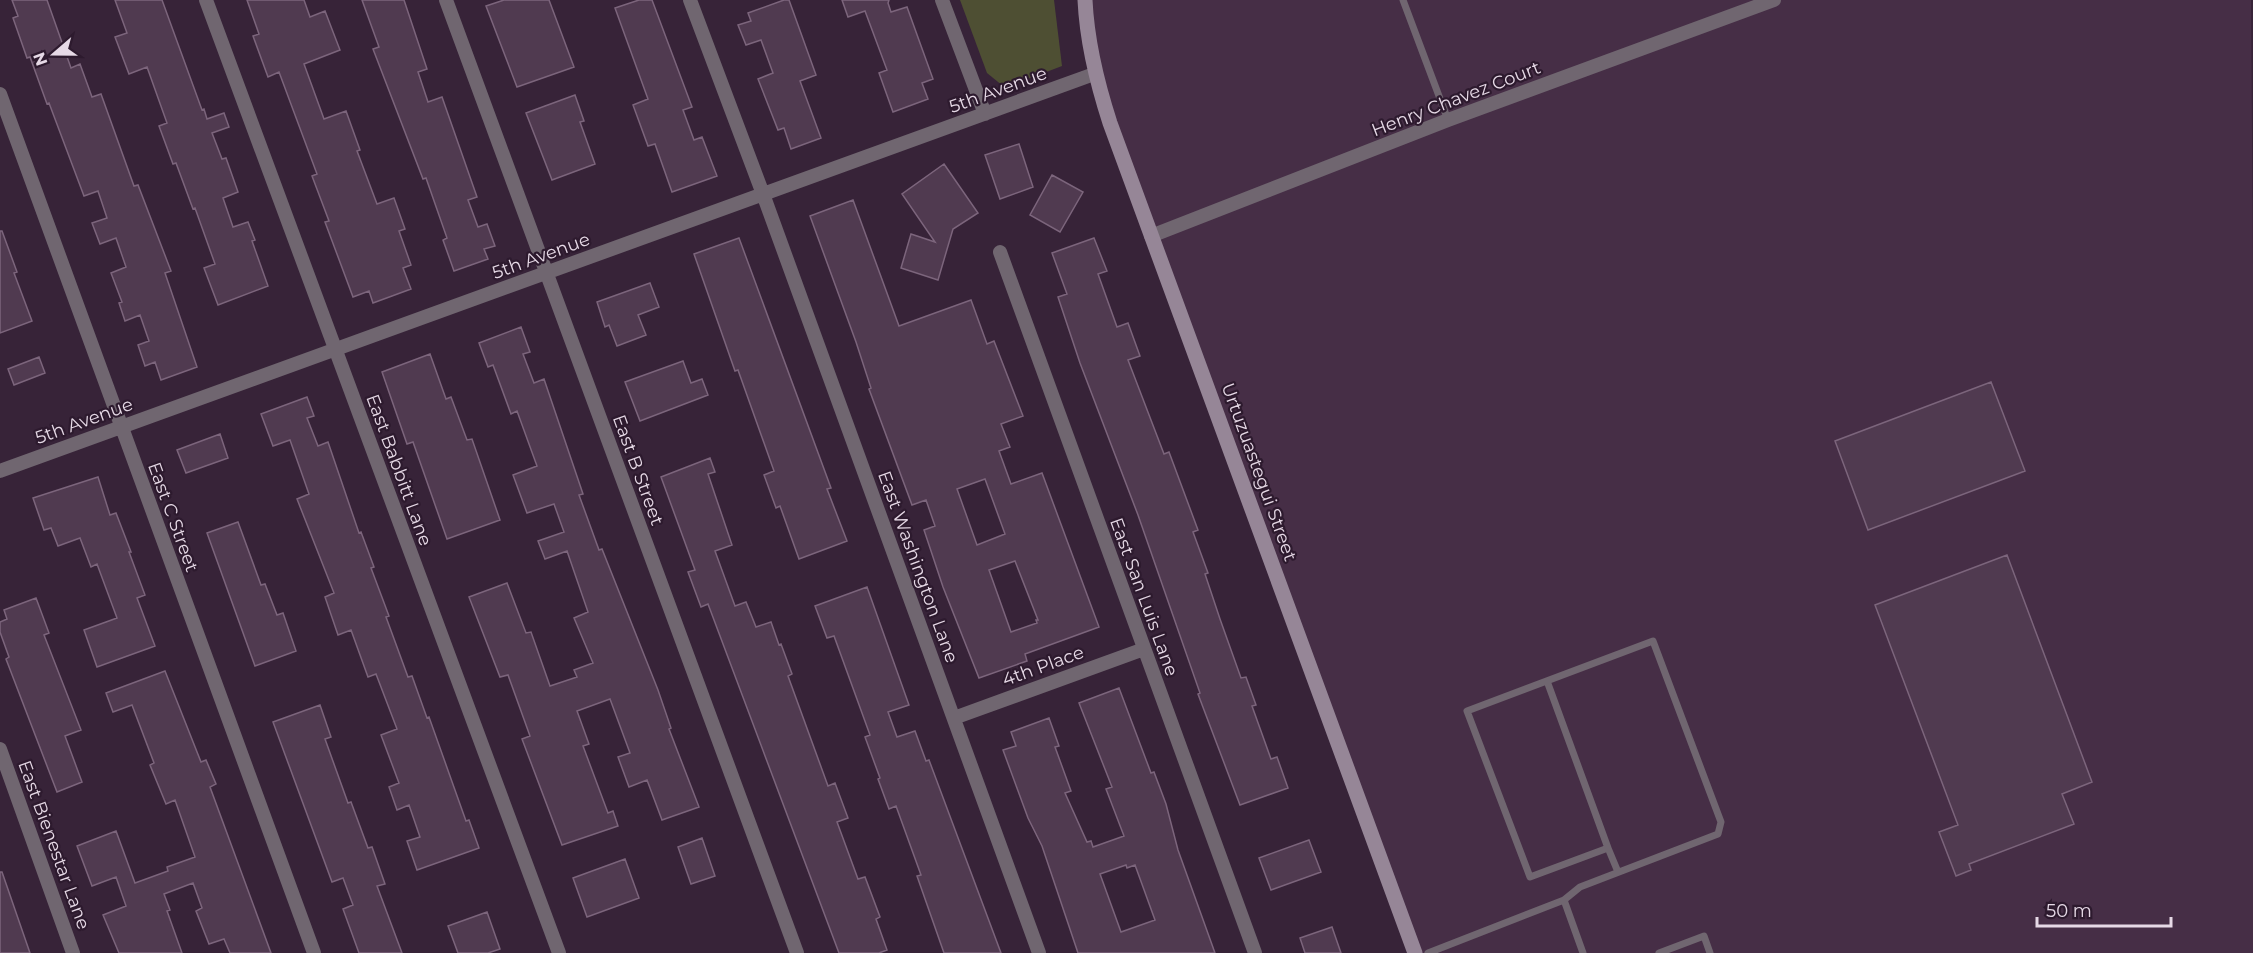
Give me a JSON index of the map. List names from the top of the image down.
{
  "streets": {
    "main road": ["Urtuzuastegui Street"],
    "street": [
      "5th Avenue",
      "Henry Chavez Court",
      "East Babbitt Lane",
      "East B Street",
      "East C Street",
      "East Washington Lane",
      "East San Luis Lane",
      "4th Place",
      "East Bienestar Lane"
    ]
  },
  "crossings": [
    ["5th Avenue", "East Babbitt Lane"],
    ["5th Avenue", "East B Street"],
    ["5th Avenue", "Urtuzuastegui Street"],
    ["5th Avenue", "East C Street"],
    ["5th Avenue", "East Washington Lane"],
    ["Henry Chavez Court", "Urtuzuastegui Street"],
    ["East Washington Lane", "4th Place"],
    ["East San Luis Lane", "4th Place"]
  ],
  "scale_bar": "50 m",
  "north": "left"
}
